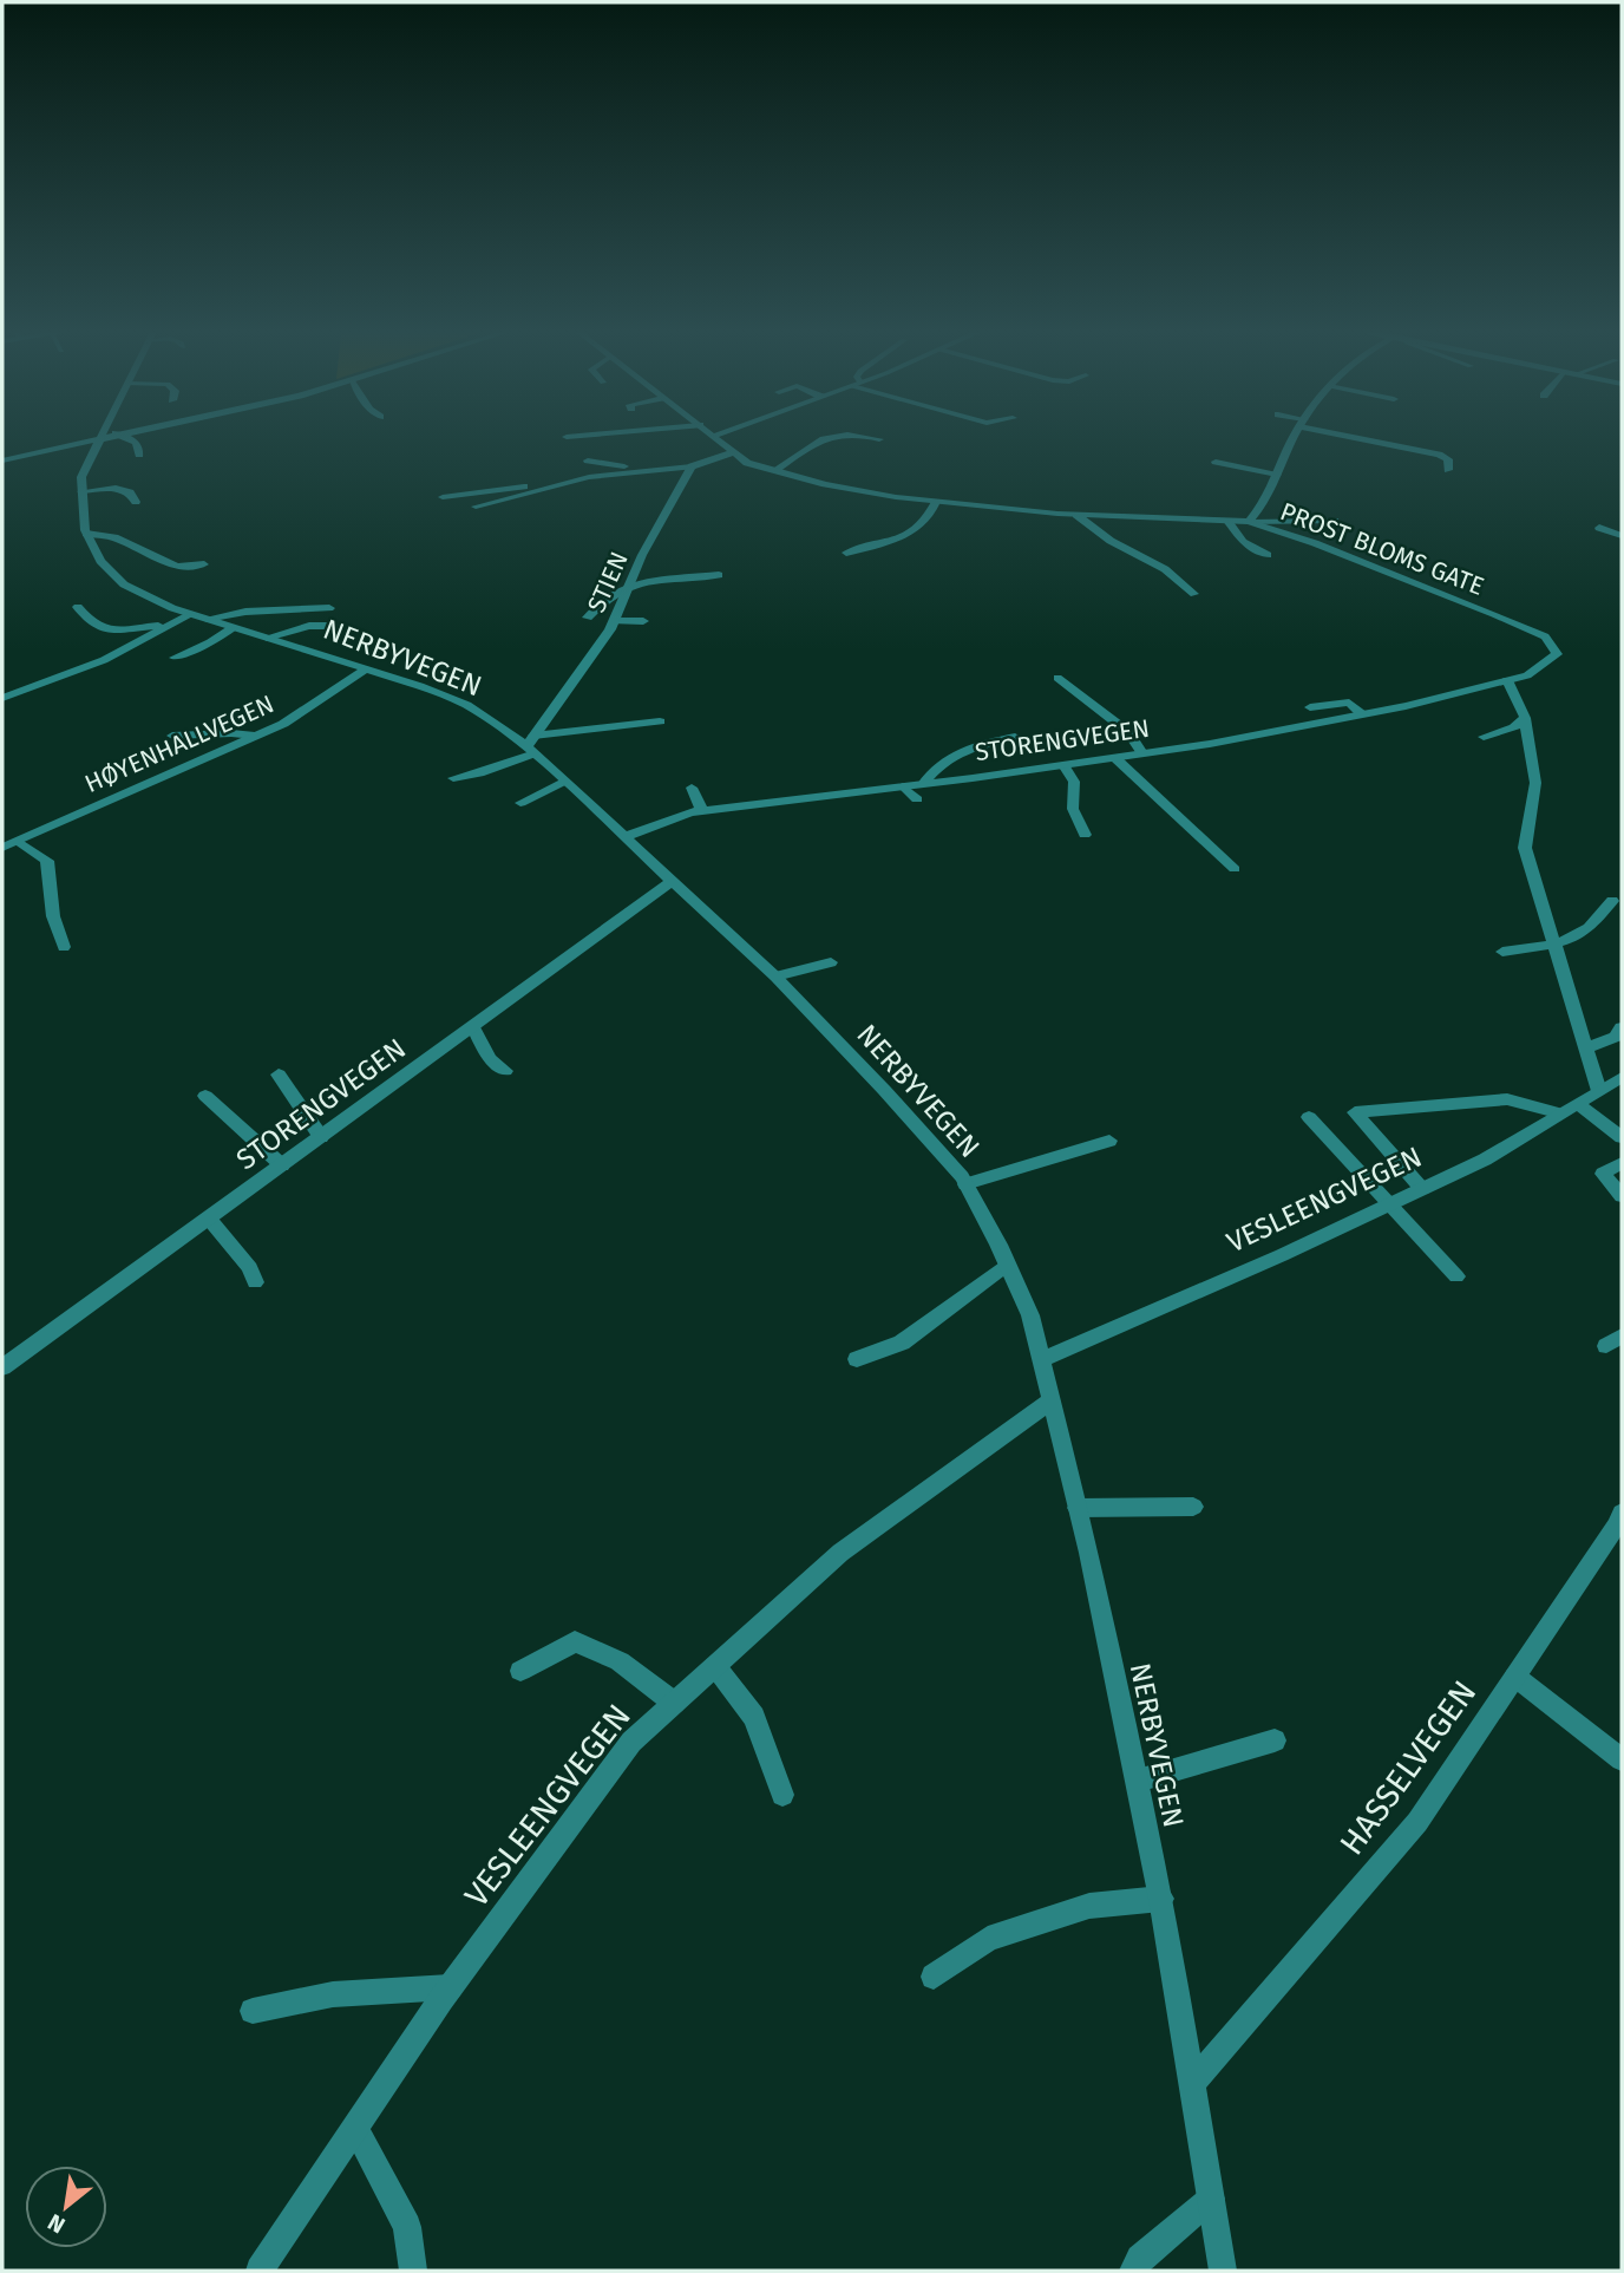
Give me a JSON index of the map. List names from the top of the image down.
{
  "streets": {
    "street": [
      "PROST BLOMS GATE",
      "STIEN",
      "NERBYVEGEN",
      "STORENGVEGEN",
      "HØYENHALLVEGEN",
      "VESLEENGVEGEN",
      "HASSELVEGEN"
    ]
  },
  "crossings": [
    ["PROST BLOMS GATE", "STORENGVEGEN"],
    ["STIEN", "NERBYVEGEN"],
    ["NERBYVEGEN", "STORENGVEGEN"],
    ["NERBYVEGEN", "HØYENHALLVEGEN"],
    ["NERBYVEGEN", "VESLEENGVEGEN"],
    ["NERBYVEGEN", "HASSELVEGEN"]
  ],
  "north": "bottom left"
}
